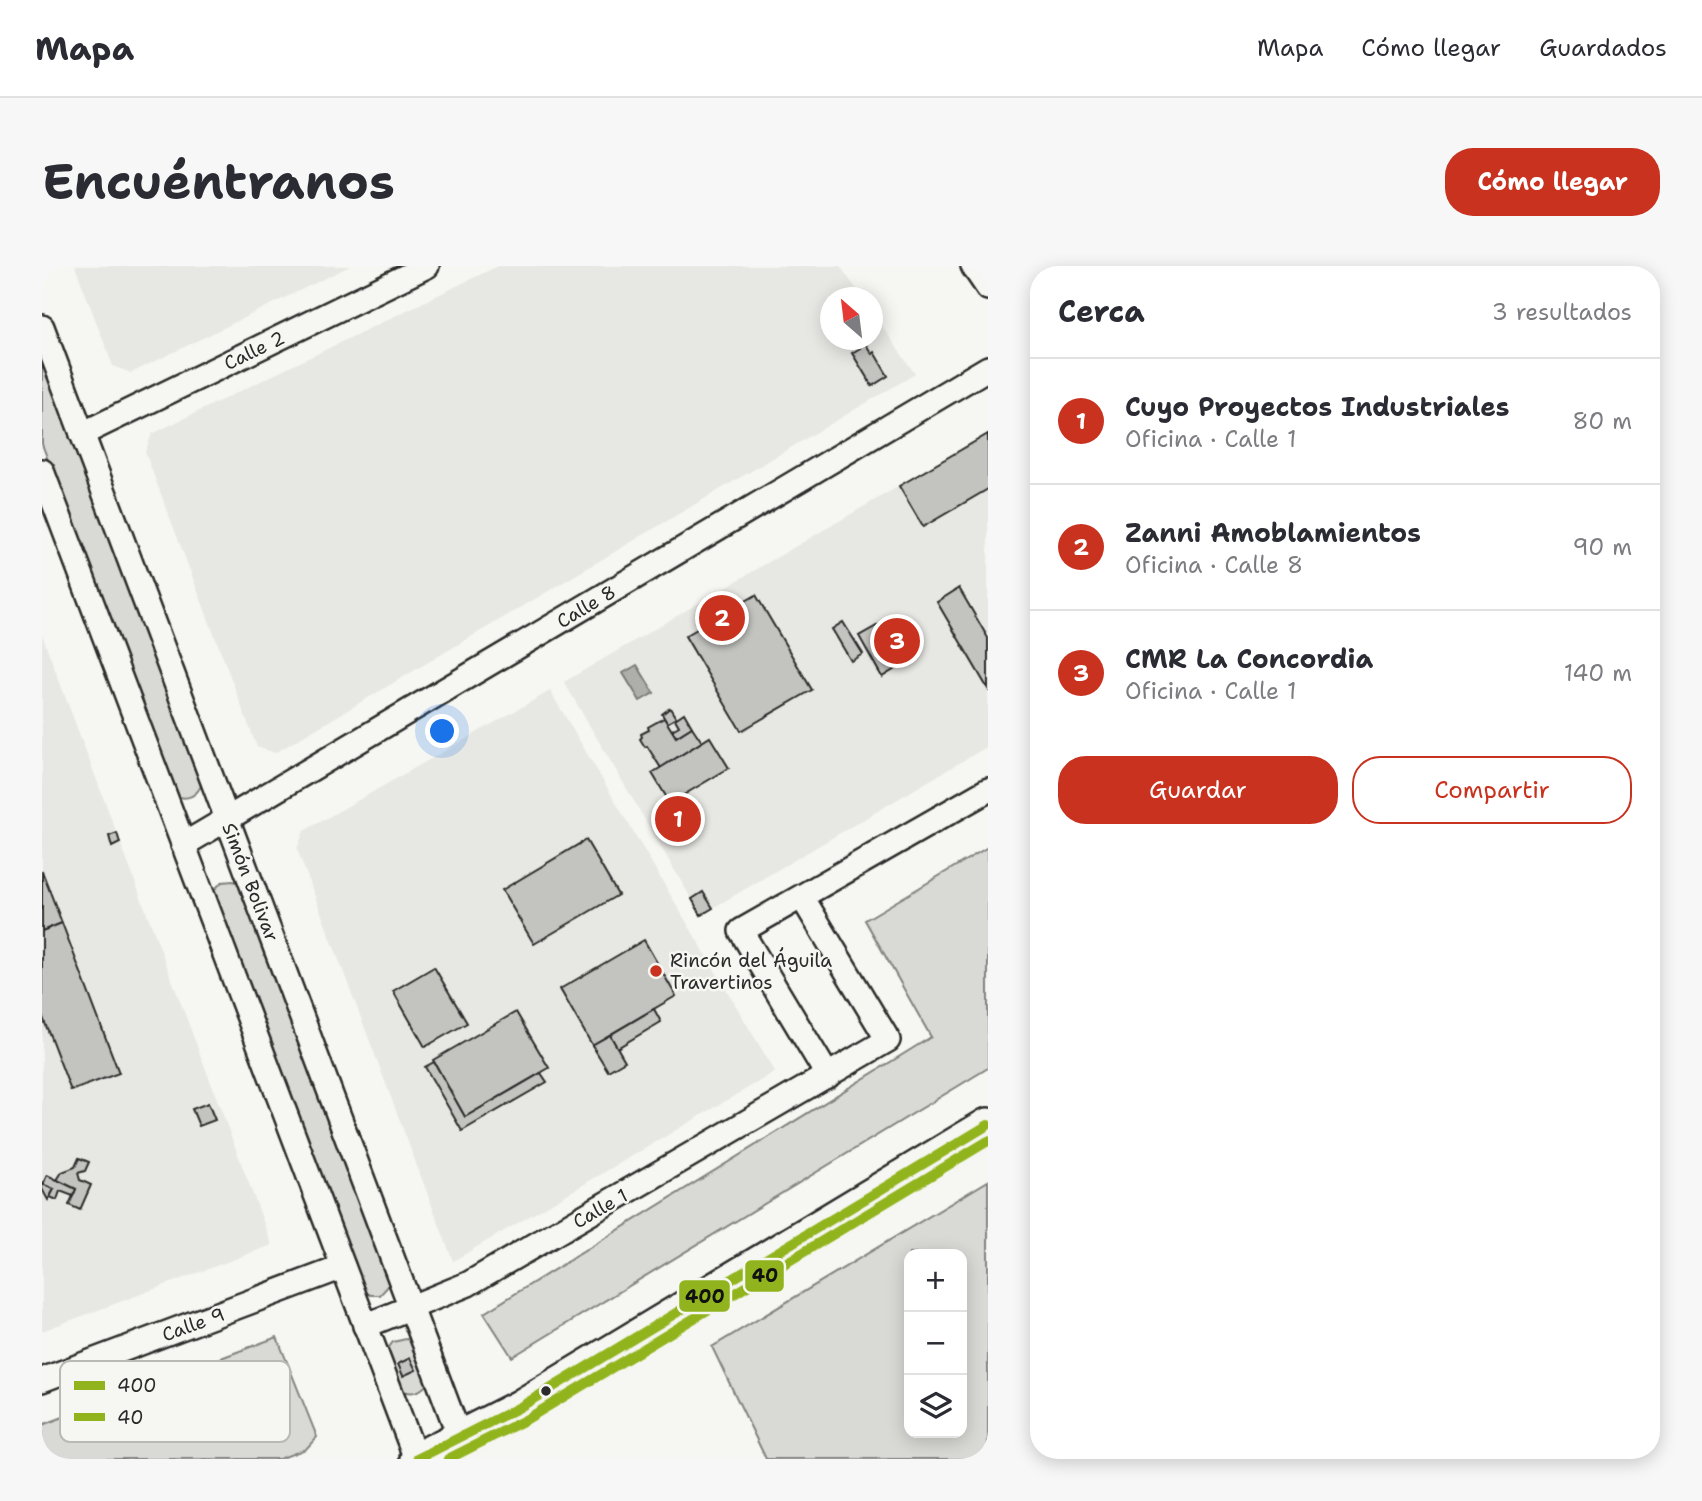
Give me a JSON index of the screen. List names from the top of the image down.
{
  "streets": {
    "street": [
      "Calle 2",
      "Calle 8",
      "Simón Bolivar",
      "Calle 1",
      "Calle 9"
    ]
  },
  "crossings": [
    ["Calle 2", "Simón Bolivar"],
    ["Calle 8", "Simón Bolivar"],
    ["Simón Bolivar", "Calle 1"]
  ],
  "places": ["Rincón del Águila Travertinos"],
  "lines": ["transit line 400", "transit line 40"],
  "legend": ["400", "40"],
  "north": "top left",
  "page": {
    "header": "Mapa",
    "nav": ["Mapa", "Cómo llegar", "Guardados"],
    "buttons": [
      "Cómo llegar",
      ["Guardar", "Compartir"]
    ],
    "title": "Encuéntranos",
    "heading": ["Cerca", "3 resultados"],
    "list": [
      {
        "mark": "1",
        "name": "Cuyo Proyectos Industriales",
        "note": "Oficina · Calle 1",
        "value": "80 m"
      },
      {
        "mark": "2",
        "name": "Zanni Amoblamientos",
        "note": "Oficina · Calle 8",
        "value": "90 m"
      },
      {
        "mark": "3",
        "name": "CMR La Concordia",
        "note": "Oficina · Calle 1",
        "value": "140 m"
      }
    ],
    "pins": ["2", "3", "1"],
    "map_buttons": ["+", "−"]
  }
}
